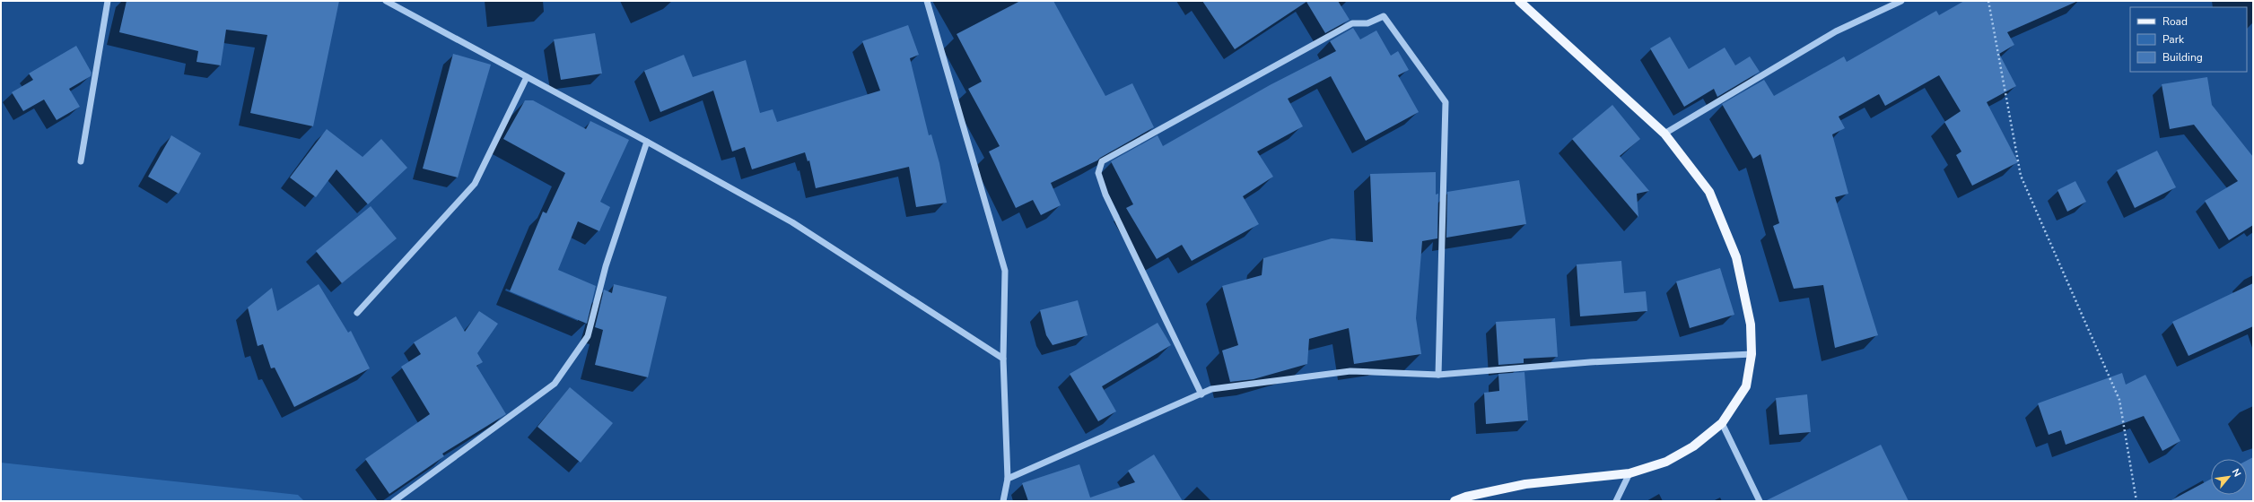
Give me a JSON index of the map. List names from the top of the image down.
{
  "legend": ["Road", "Park", "Building"],
  "north": "top right"
}
